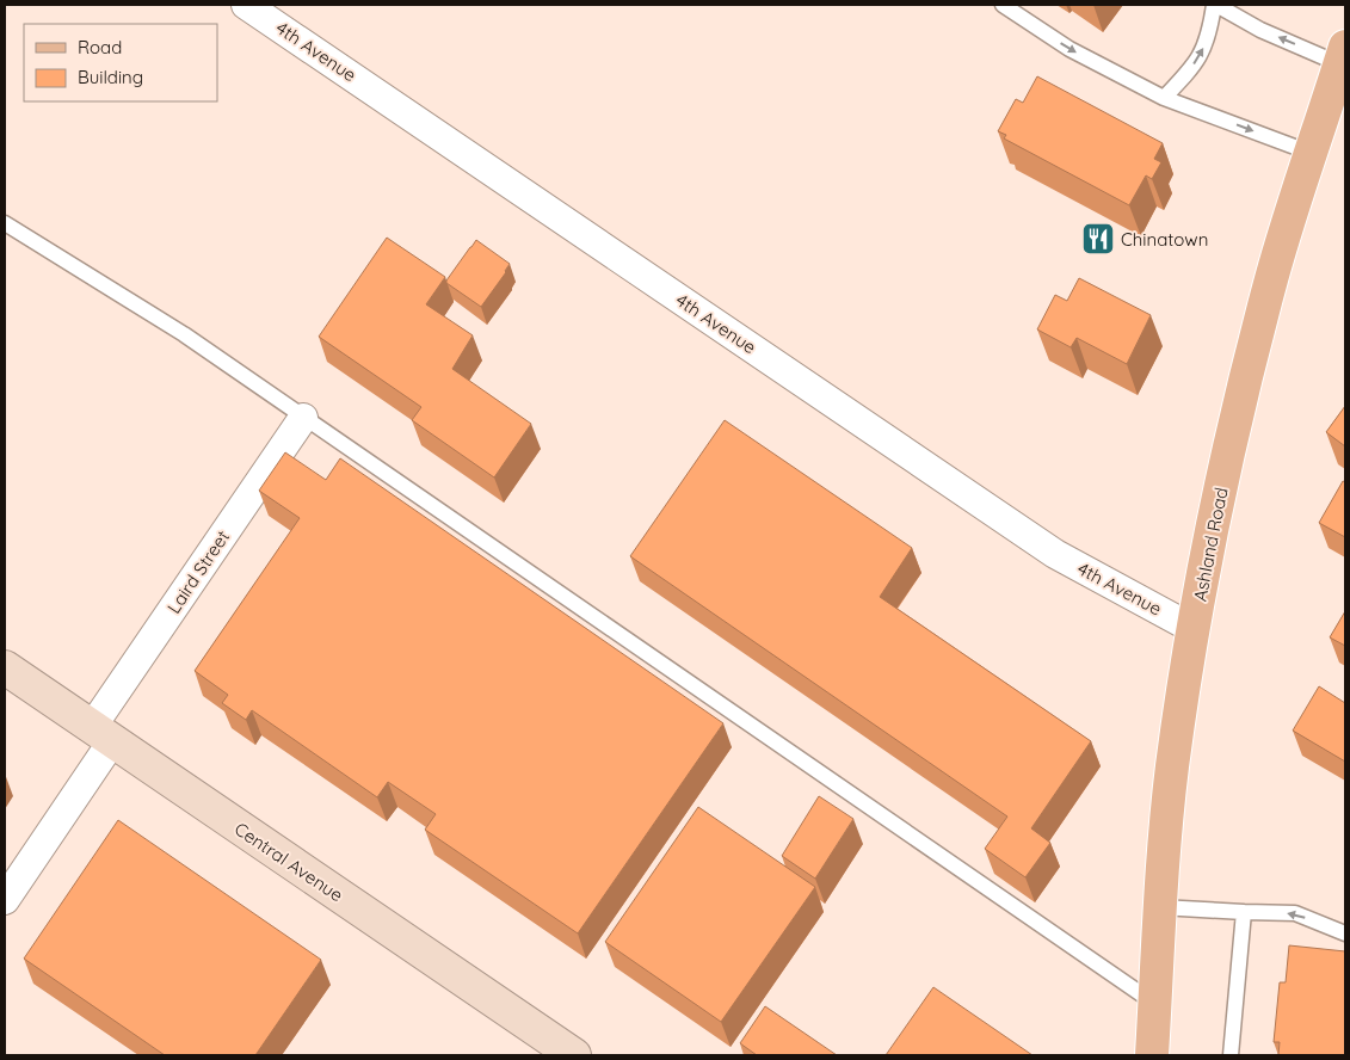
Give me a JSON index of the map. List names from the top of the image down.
{
  "streets": {
    "main road": ["Ashland Road"],
    "street": ["4th Avenue", "Laird Street", "Central Avenue"]
  },
  "crossings": [
    ["4th Avenue", "Ashland Road"],
    ["Laird Street", "Central Avenue"]
  ],
  "places": {
    "restaurant": ["Chinatown"]
  },
  "legend": ["Road", "Building"]
}
